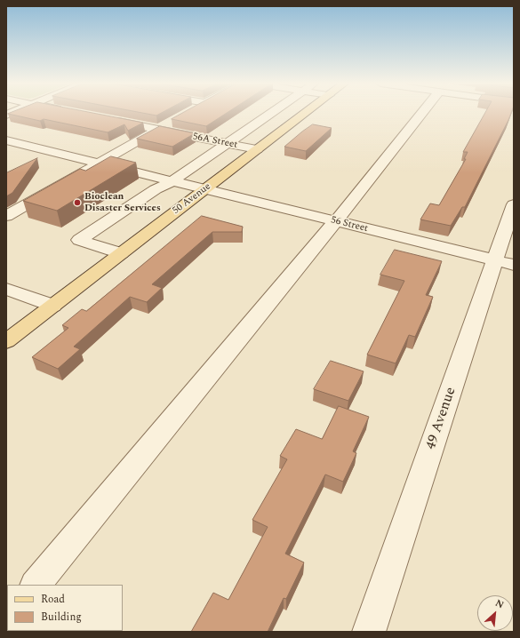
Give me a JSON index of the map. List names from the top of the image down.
{
  "streets": {
    "main road": ["50 Avenue"],
    "street": ["56A Street", "56 Street", "49 Avenue"]
  },
  "crossings": [
    ["56A Street", "50 Avenue"],
    ["50 Avenue", "56 Street"],
    ["56 Street", "49 Avenue"]
  ],
  "places": ["Bioclean Disaster Services"],
  "legend": ["Road", "Building"],
  "north": "top right"
}
